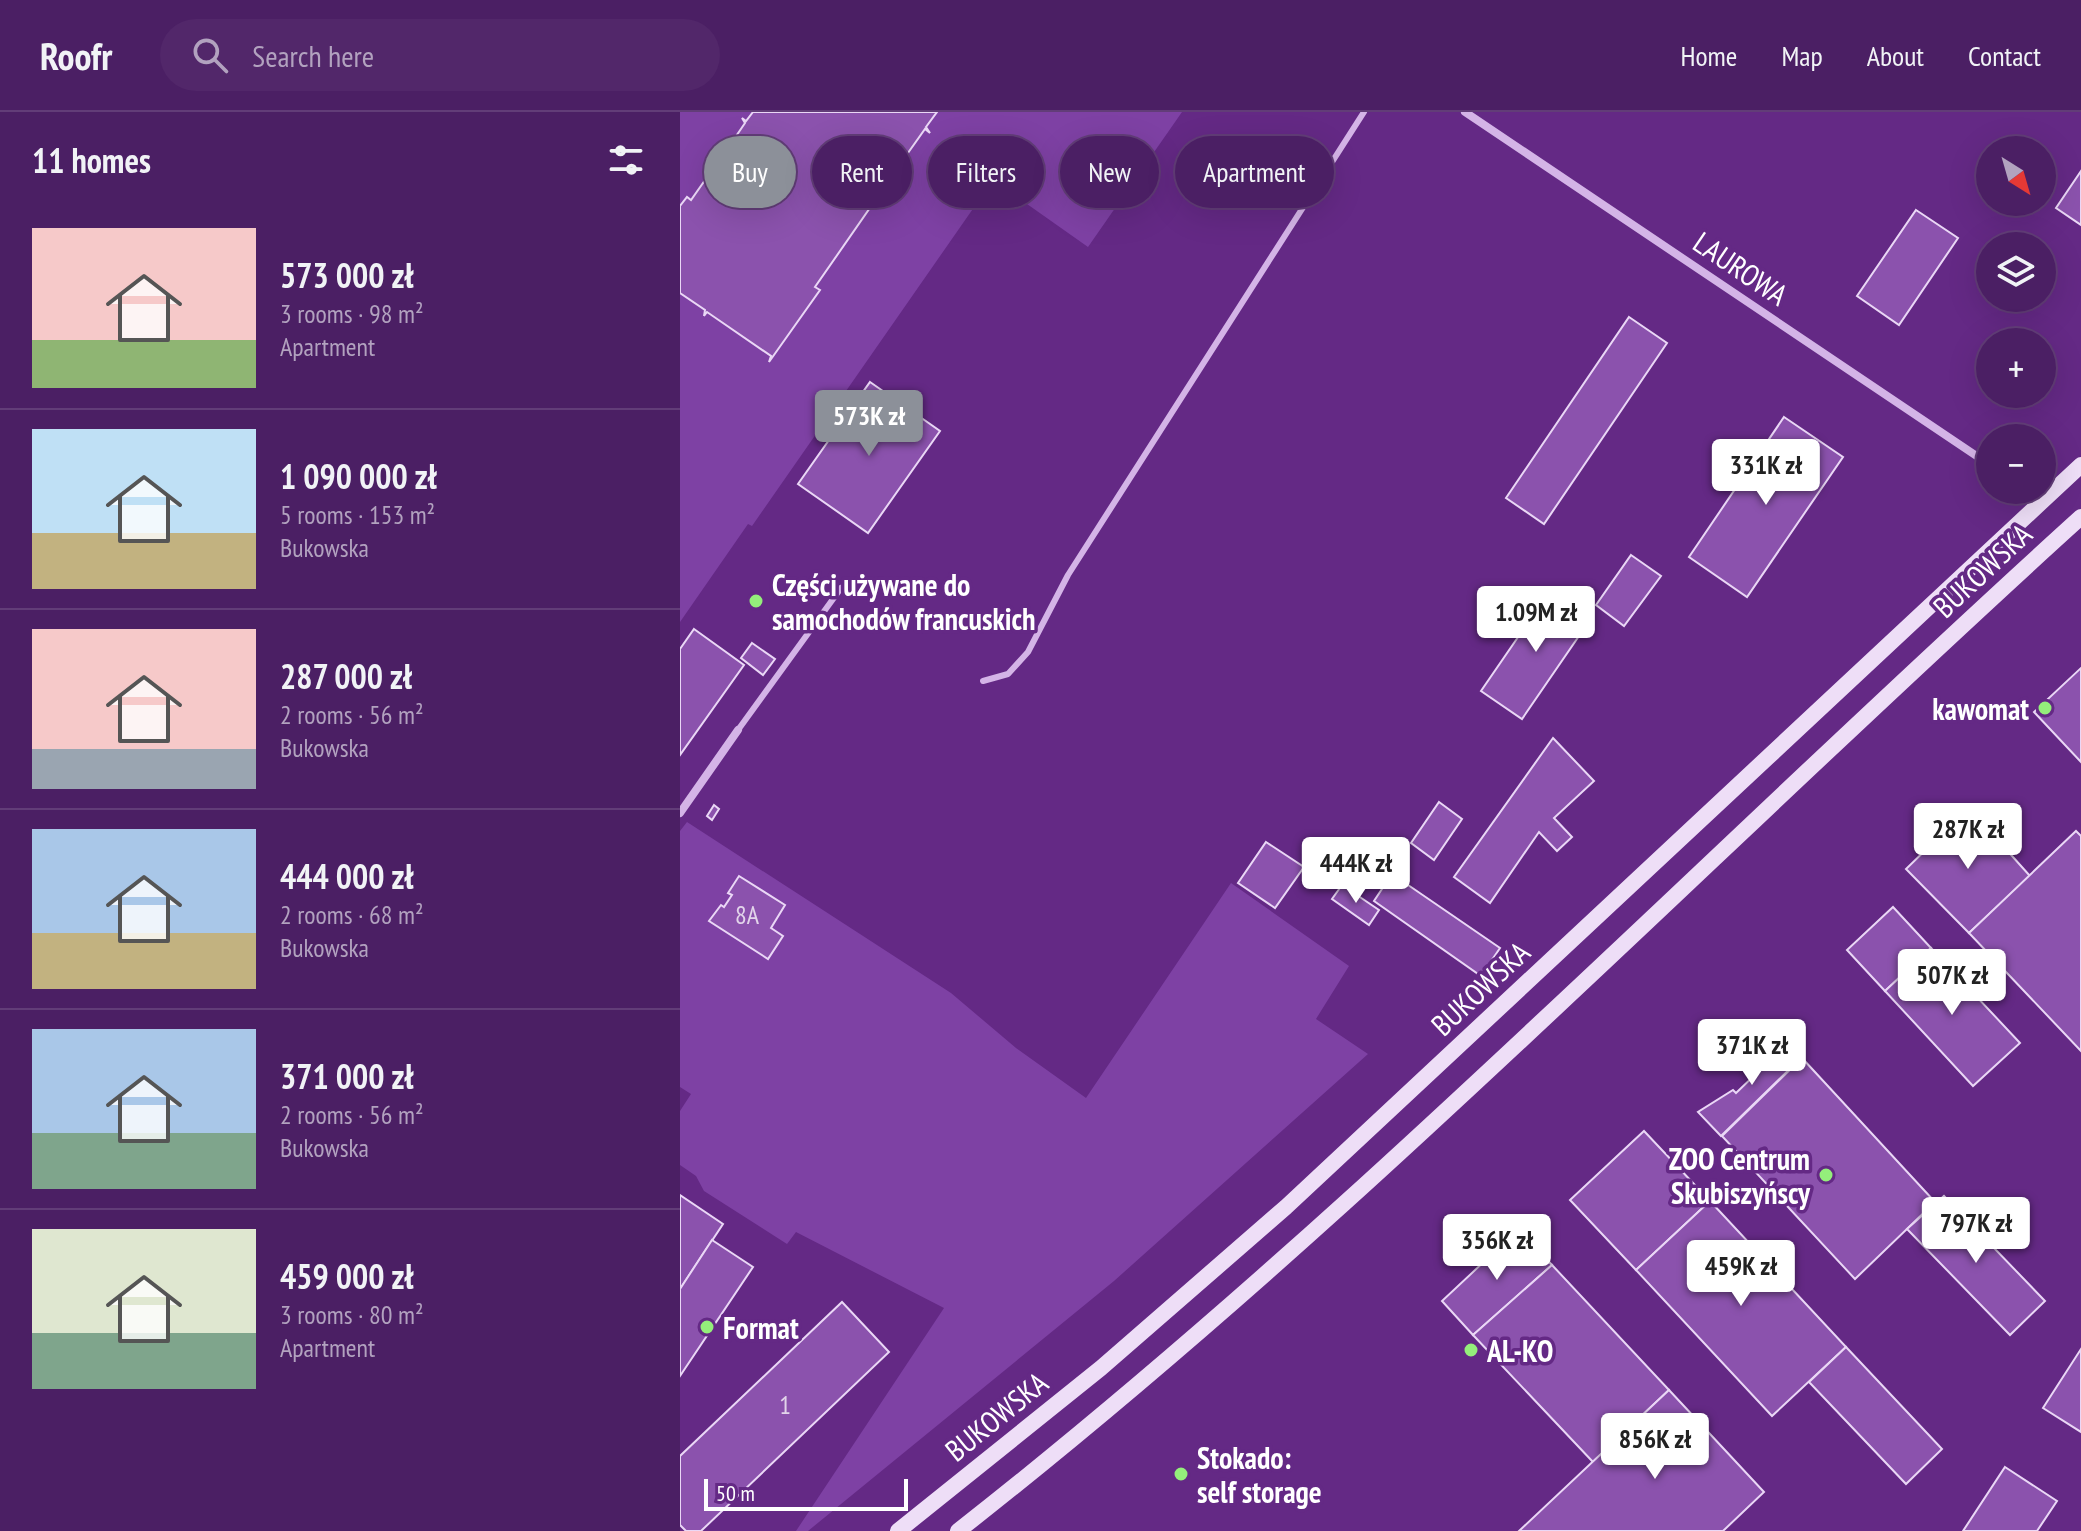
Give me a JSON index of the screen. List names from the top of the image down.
{
  "streets": {
    "main road": ["BUKOWSKA"],
    "street": ["LAUROWA"]
  },
  "places": [
    "Części używane do samochodów francuskich",
    "kawomat",
    "ZOO Centrum Skubiszyńscy",
    "Format",
    "AL-KO",
    "Stokado: self storage"
  ],
  "house_numbers": ["8A", "1"],
  "scale_bar": "50 m",
  "north": "bottom right",
  "page": {
    "header": "Roofr",
    "search": "Search here",
    "nav": [
      "Home",
      "Map",
      "About",
      "Contact"
    ],
    "heading": "11 homes",
    "map_buttons": ["+", "−"],
    "chip": [
      "Buy",
      "Rent",
      "Filters",
      "New",
      "Apartment"
    ],
    "list": [
      {
        "name": "573 000 zł",
        "note": "3 rooms · 98 m² · Apartment"
      },
      {
        "name": "1 090 000 zł",
        "note": "5 rooms · 153 m² · Bukowska"
      },
      {
        "name": "287 000 zł",
        "note": "2 rooms · 56 m² · Bukowska"
      },
      {
        "name": "444 000 zł",
        "note": "2 rooms · 68 m² · Bukowska"
      },
      {
        "name": "371 000 zł",
        "note": "2 rooms · 56 m² · Bukowska"
      },
      {
        "name": "459 000 zł",
        "note": "3 rooms · 80 m² · Apartment"
      }
    ],
    "price": [
      "573K zł",
      "331K zł",
      "1.09M zł",
      "287K zł",
      "444K zł",
      "507K zł",
      "371K zł",
      "797K zł",
      "356K zł",
      "459K zł",
      "856K zł"
    ],
    "scale": "50 m"
  }
}
